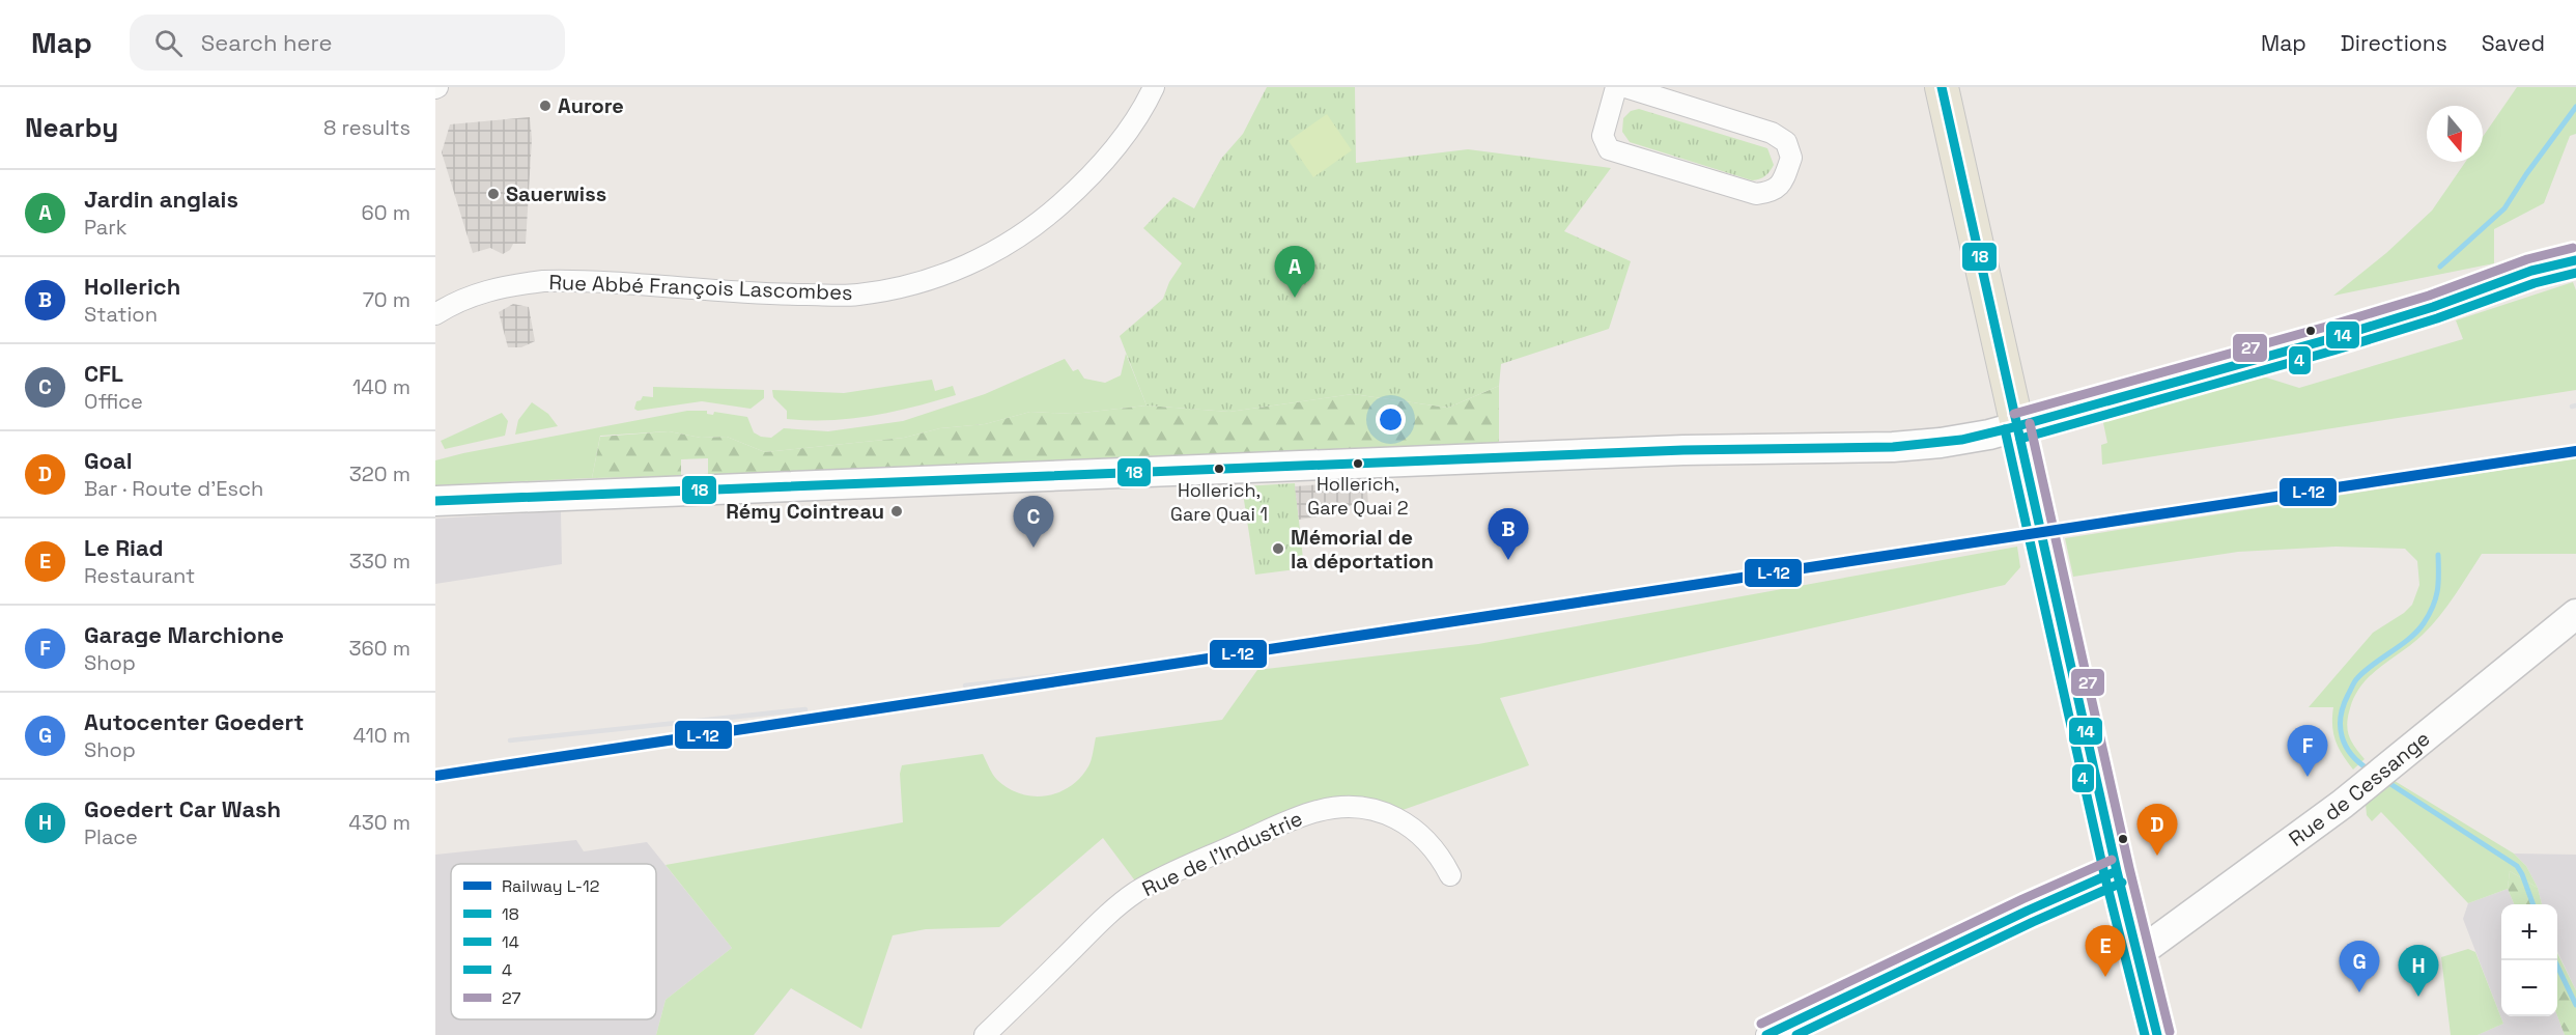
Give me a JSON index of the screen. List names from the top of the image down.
{
  "streets": {
    "street": ["Rue Abbé François Lascombes", "Rue de Cessange", "Rue de l'Industrie"]
  },
  "places": [
    "Aurore",
    "Sauerwiss",
    "Hollerich, Gare Quai 2",
    "Hollerich, Gare Quai 1",
    "Rémy Cointreau",
    "Mémorial de la déportation"
  ],
  "lines": [
    "transit line 18",
    "transit line 27",
    "transit line 14",
    "transit line 4",
    "rail line L-12"
  ],
  "legend": [
    "Railway L-12",
    "18",
    "14",
    "4",
    "27"
  ],
  "north": "bottom",
  "page": {
    "header": "Map",
    "search": "Search here",
    "nav": ["Map", "Directions", "Saved"],
    "heading": ["Nearby", "8 results"],
    "list": [
      {
        "mark": "A",
        "name": "Jardin anglais",
        "note": "Park",
        "value": "60 m"
      },
      {
        "mark": "B",
        "name": "Hollerich",
        "note": "Station",
        "value": "70 m"
      },
      {
        "mark": "C",
        "name": "CFL",
        "note": "Office",
        "value": "140 m"
      },
      {
        "mark": "D",
        "name": "Goal",
        "note": "Bar · Route d'Esch",
        "value": "320 m"
      },
      {
        "mark": "E",
        "name": "Le Riad",
        "note": "Restaurant",
        "value": "330 m"
      },
      {
        "mark": "F",
        "name": "Garage Marchione",
        "note": "Shop",
        "value": "360 m"
      },
      {
        "mark": "G",
        "name": "Autocenter Goedert",
        "note": "Shop",
        "value": "410 m"
      },
      {
        "mark": "H",
        "name": "Goedert Car Wash",
        "note": "Place",
        "value": "430 m"
      }
    ],
    "pins": [
      "A",
      "C",
      "B",
      "F",
      "D",
      "E",
      "G",
      "H"
    ],
    "map_buttons": ["+", "−"]
  }
}
